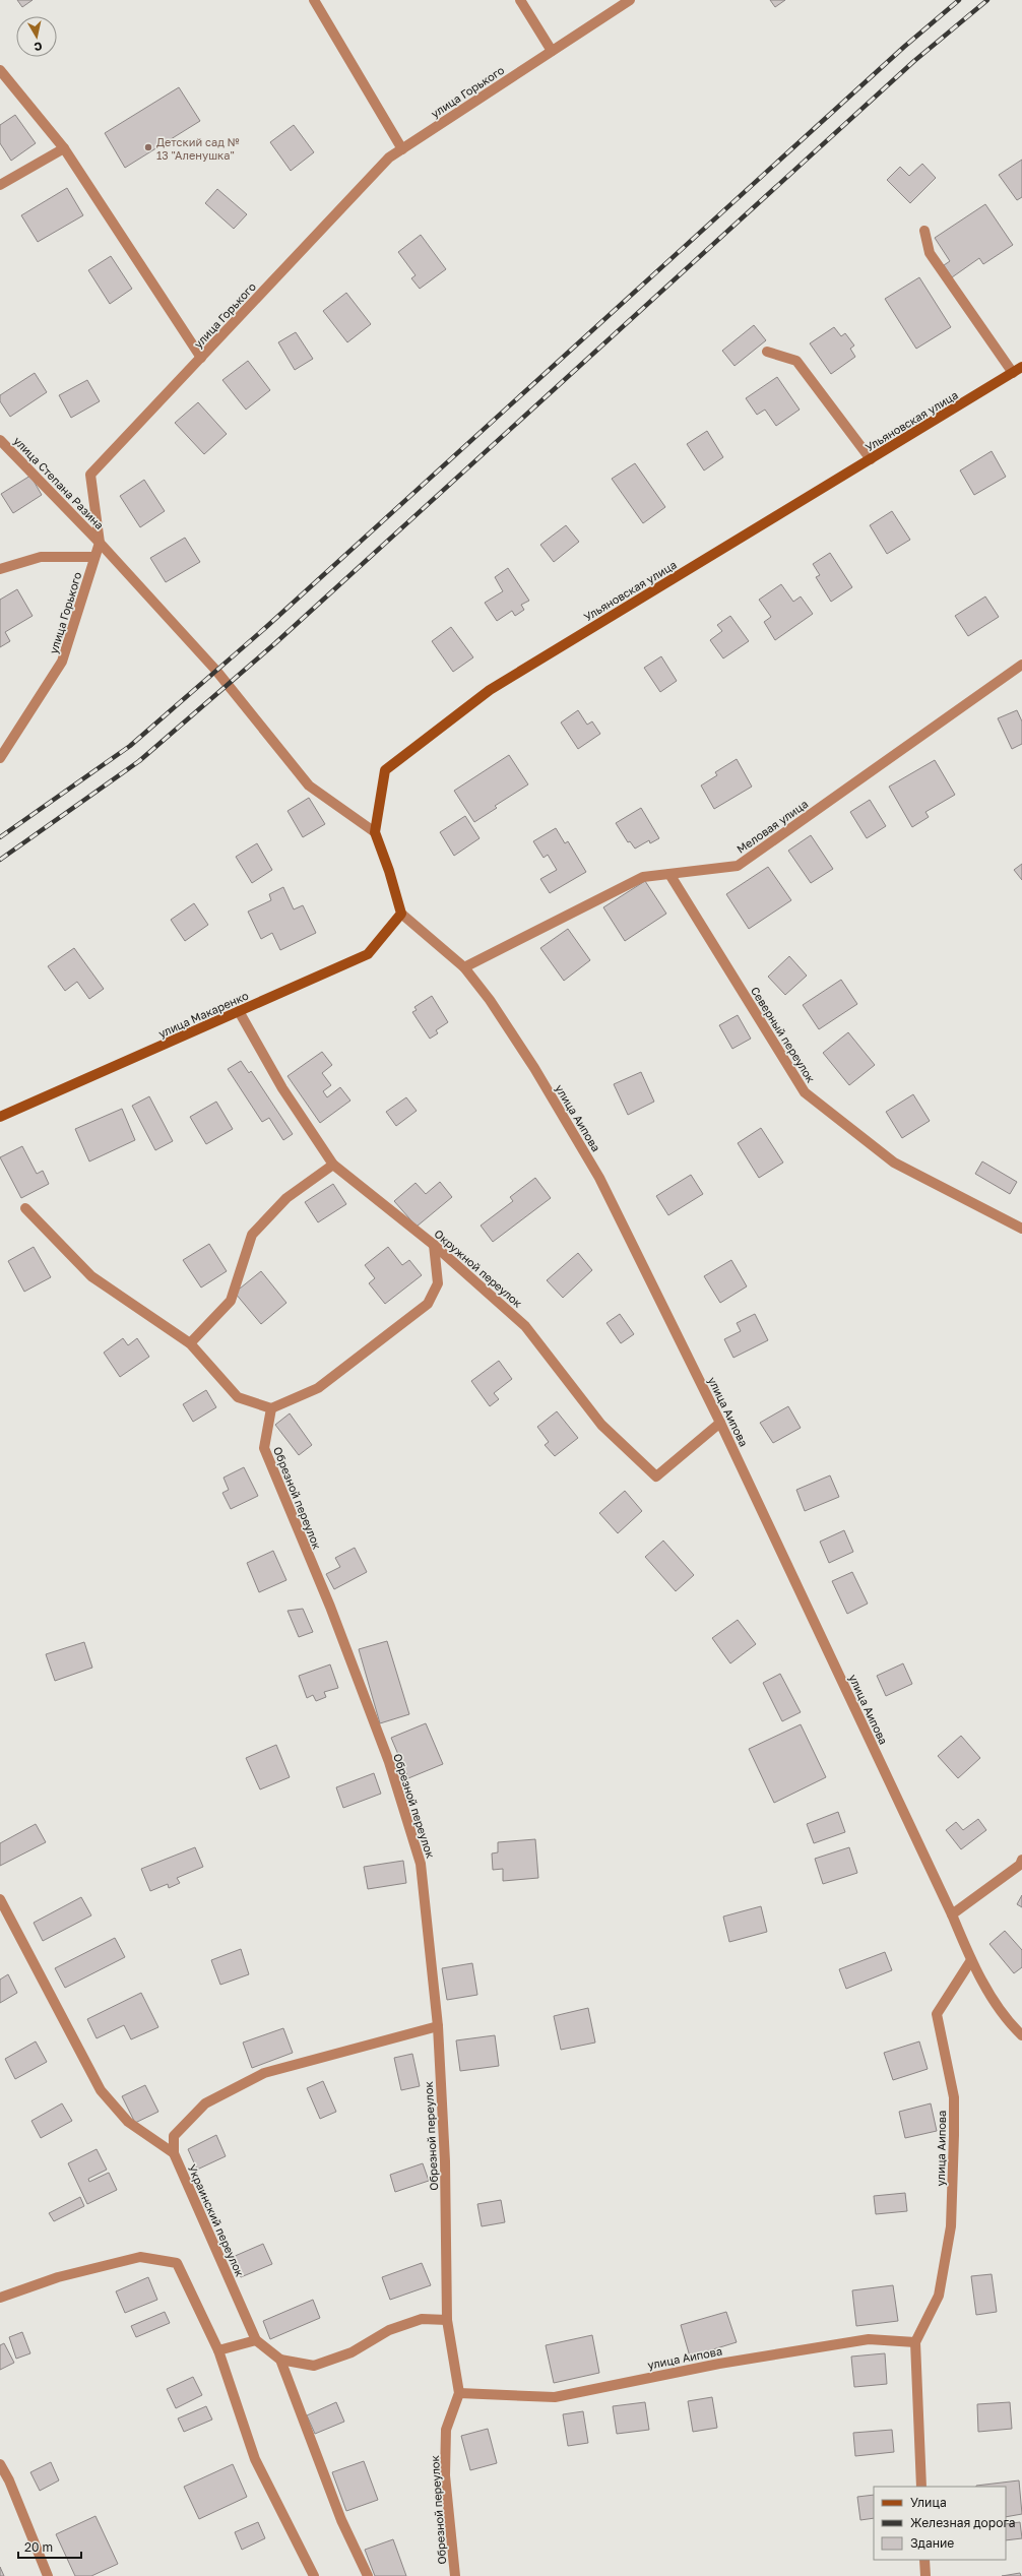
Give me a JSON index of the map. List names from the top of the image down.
{
  "streets": {
    "main road": ["Ульяновская улица", "улица Макаренко"],
    "street": [
      "улица Горького",
      "улица Степана Разина",
      "Меловая улица",
      "Северный переулок",
      "улица Аипова",
      "Окружной переулок",
      "Обрезной переулок",
      "Украинский переулок"
    ]
  },
  "crossings": [
    ["улица Горького", "улица Степана Разина"],
    ["Ульяновская улица", "улица Степана Разина"],
    ["Ульяновская улица", "улица Макаренко"],
    ["Ульяновская улица", "улица Аипова"],
    ["Меловая улица", "Северный переулок"],
    ["Меловая улица", "улица Аипова"],
    ["улица Макаренко", "улица Аипова"],
    ["улица Макаренко", "Окружной переулок"],
    ["улица Аипова", "Окружной переулок"],
    ["улица Аипова", "Обрезной переулок"]
  ],
  "places": ["Детский сад № 13 \"Аленушка\""],
  "legend": ["Улица", "Железная дорога", "Здание"],
  "scale_bar": "20 m",
  "north": "bottom"
}
